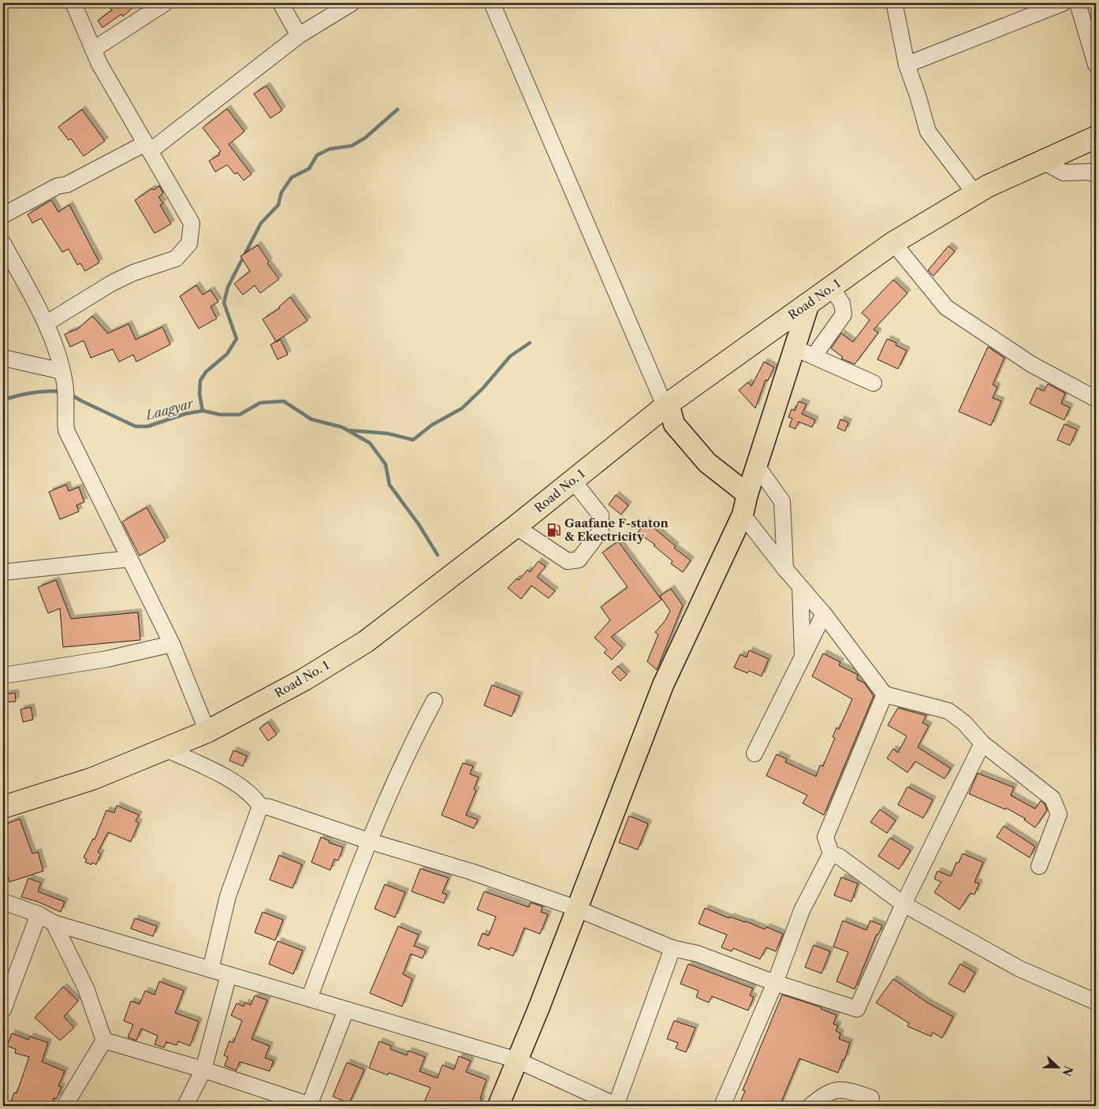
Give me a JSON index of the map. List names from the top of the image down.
{
  "streets": {
    "highway": ["Road No. 1"]
  },
  "water": ["Laagyar"],
  "places": {
    "fuel station": ["Gaafane F-staton & Ekectricity"]
  },
  "north": "right"
}
